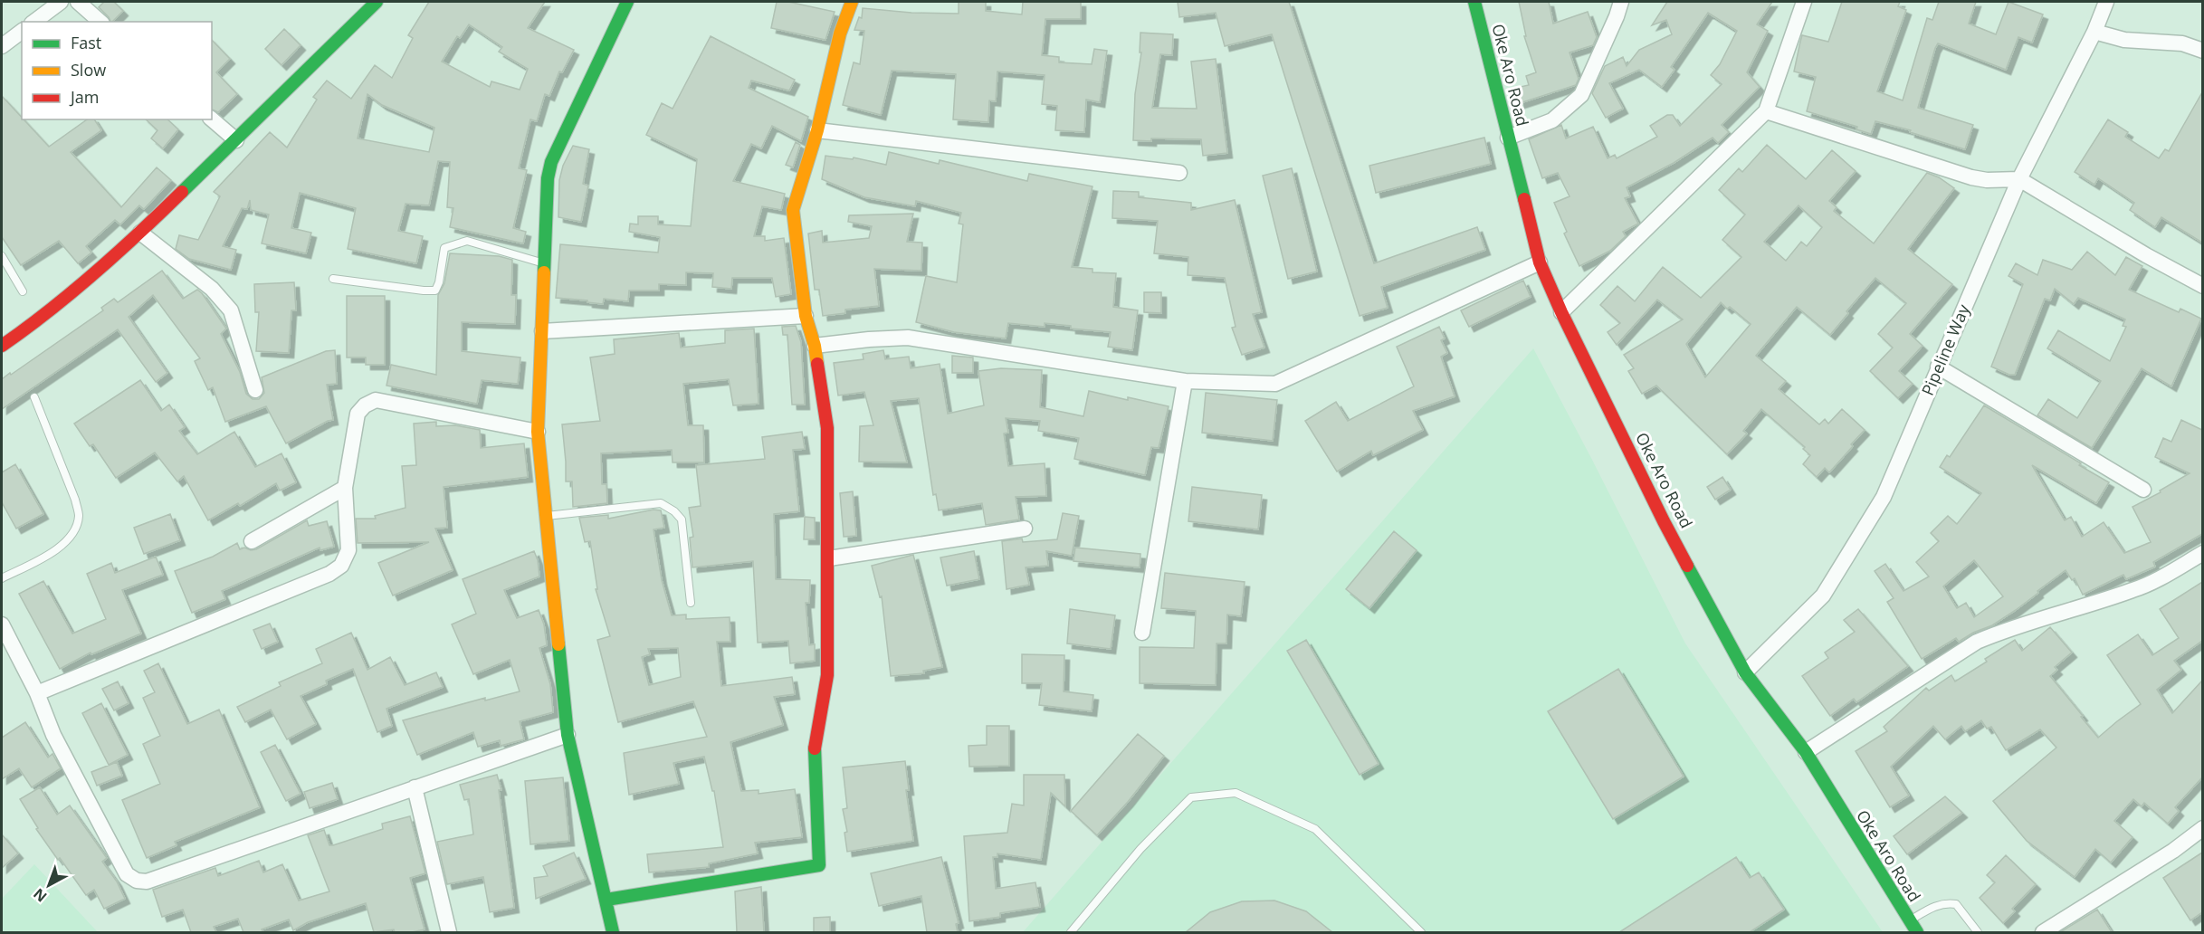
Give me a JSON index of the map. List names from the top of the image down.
{
  "streets": {
    "street": ["Oke Aro Road", "Pipeline Way"]
  },
  "crossings": [
    ["Oke Aro Road", "Pipeline Way"]
  ],
  "legend": ["Fast", "Slow", "Jam"],
  "north": "bottom left"
}
